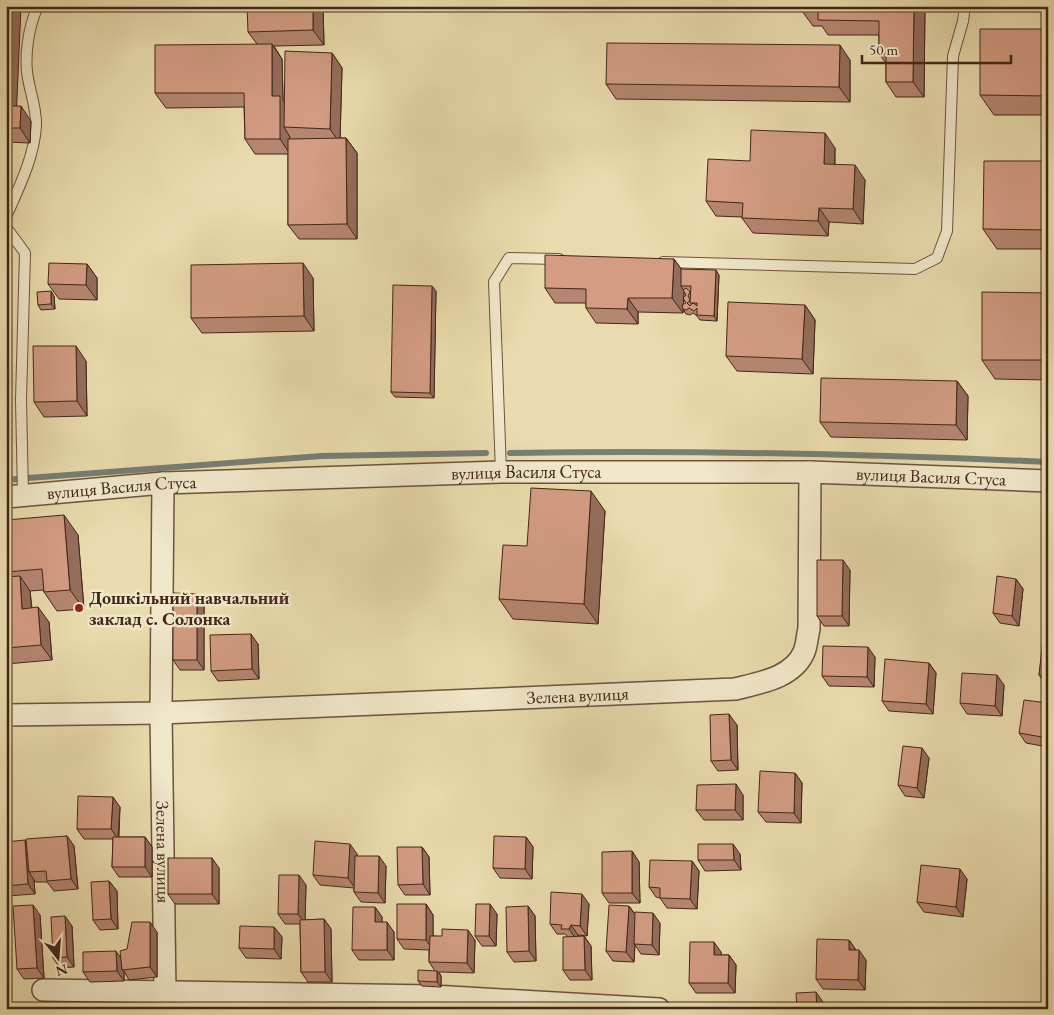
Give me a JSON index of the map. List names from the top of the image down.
{
  "streets": {
    "street": ["вулиця Василя Стуса", "Зелена вулиця"]
  },
  "crossings": [
    ["вулиця Василя Стуса", "Зелена вулиця"]
  ],
  "places": ["Дошкільний навчальний заклад с. Солонка"],
  "scale_bar": "50 m",
  "north": "bottom"
}
